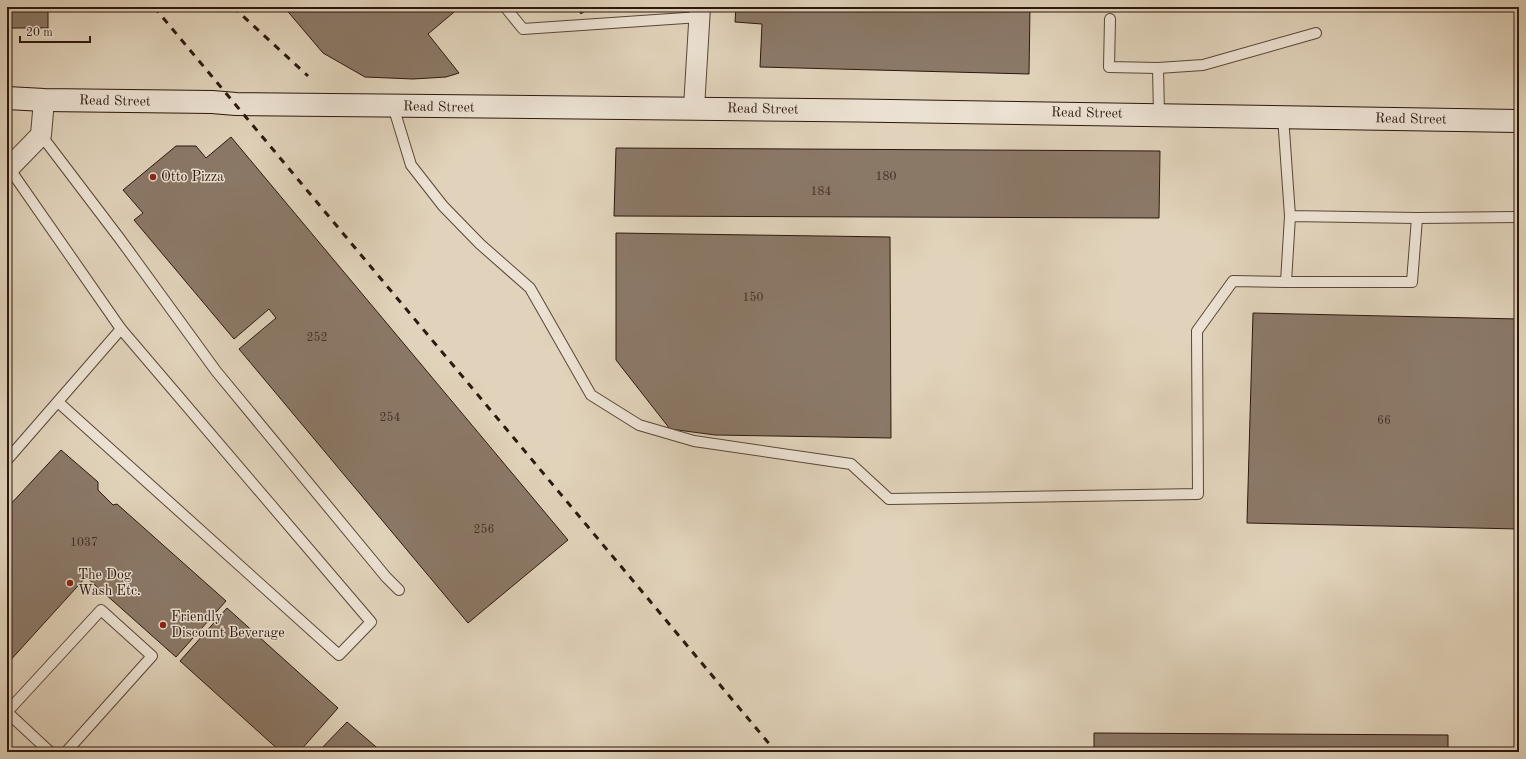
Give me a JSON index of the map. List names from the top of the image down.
{
  "streets": {
    "street": ["Read Street"]
  },
  "places": ["Otto Pizza", "The Dog Wash Etc.", "Friendly Discount Beverage"],
  "house_numbers": [
    "180",
    "184",
    "150",
    "252",
    "254",
    "66",
    "256",
    "1037"
  ],
  "scale_bar": "20 m"
}
